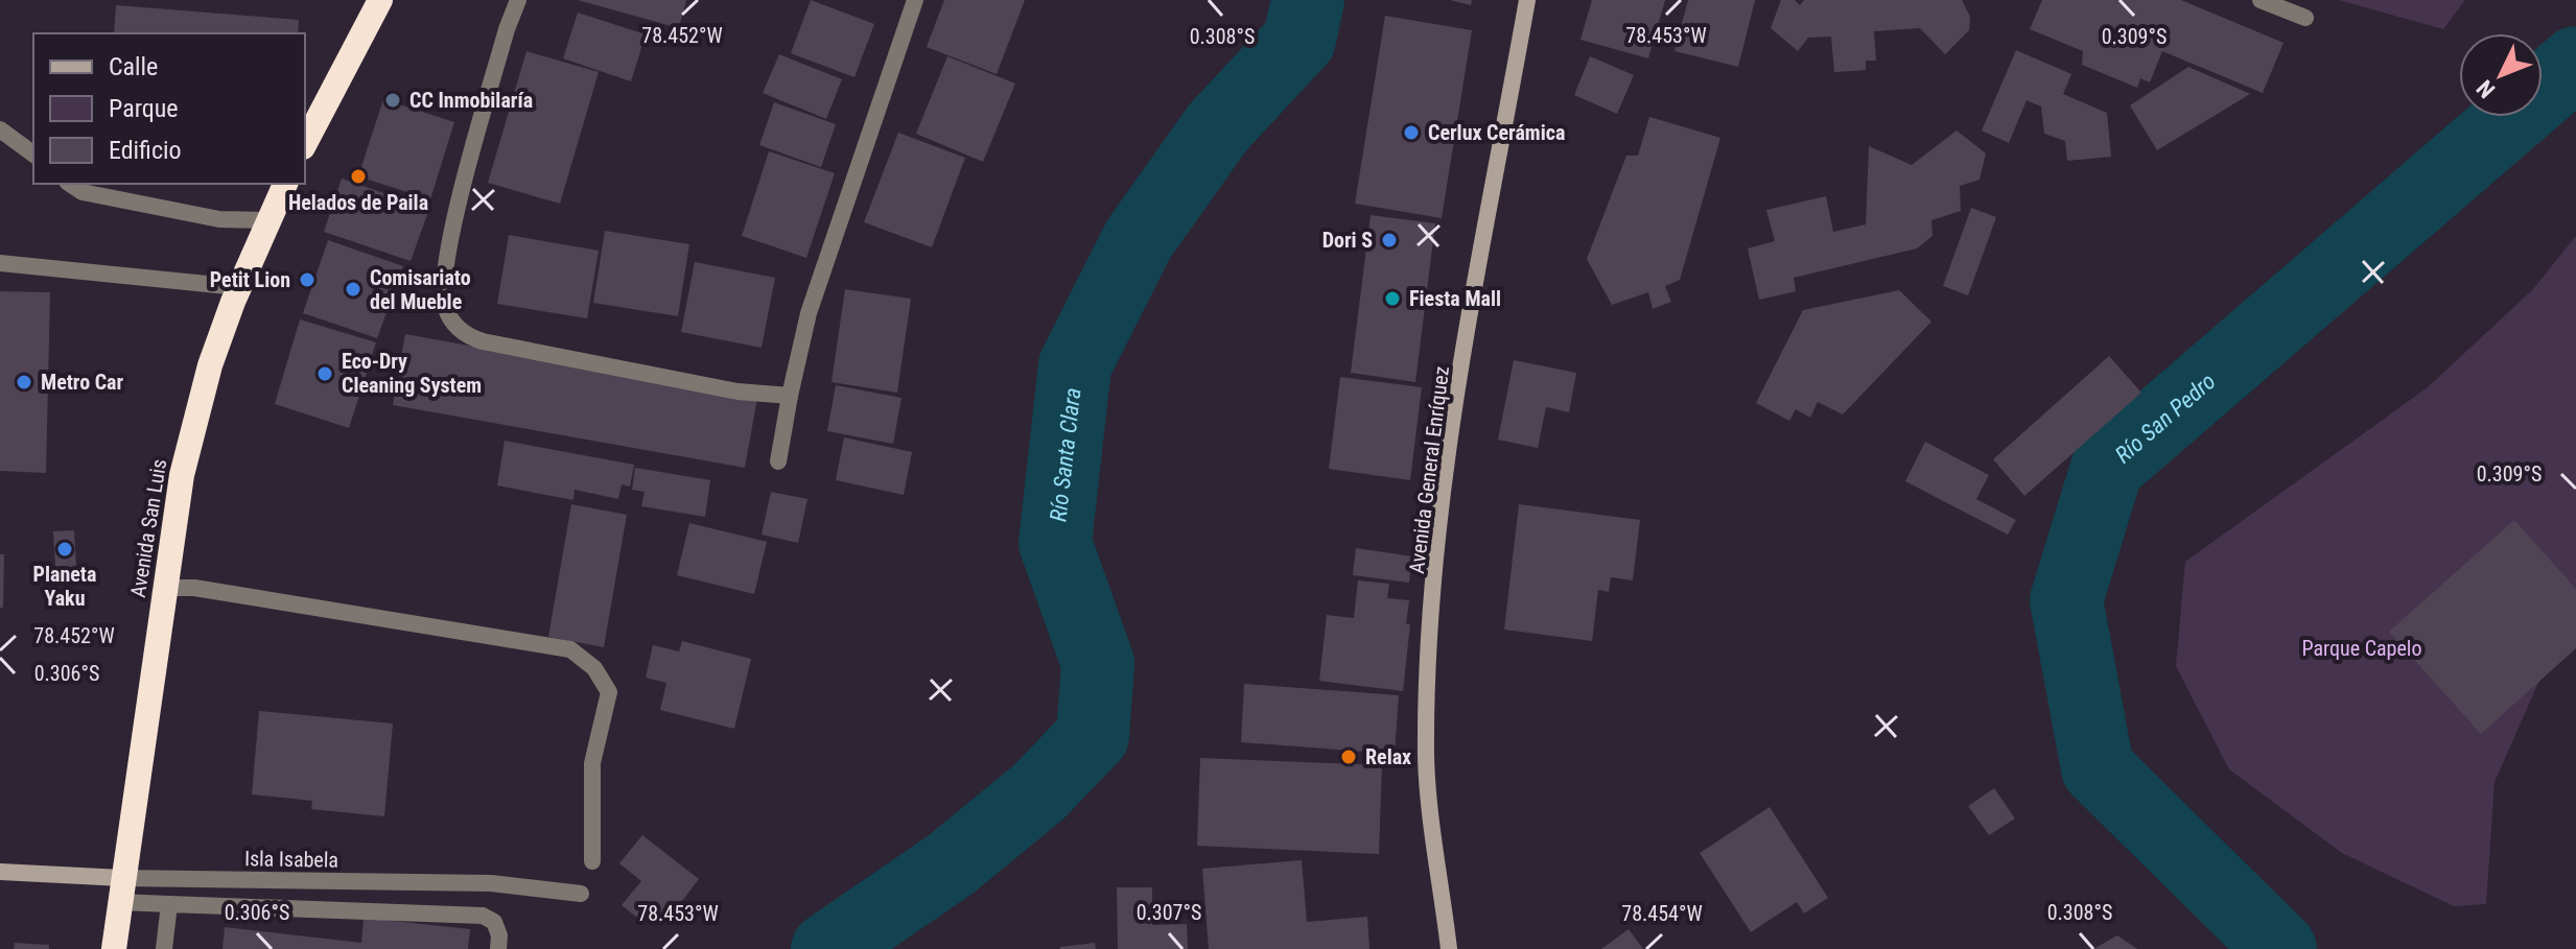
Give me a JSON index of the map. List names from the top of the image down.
{
  "streets": {
    "highway": ["Avenida San Luis"],
    "main road": ["Avenida General Enríquez", "Isla Isabela"]
  },
  "crossings": [
    ["Avenida San Luis", "Isla Isabela"]
  ],
  "water": ["Río San Pedro", "Río Santa Clara"],
  "parks": ["Parque Capelo"],
  "places": [
    "CC Inmobilaría",
    "Cerlux Cerámica",
    "Helados de Paila",
    "Dori S",
    "Petit Lion",
    "Comisariato del Mueble",
    "Fiesta Mall",
    "Eco-Dry Cleaning System",
    "Metro Car",
    "Planeta Yaku",
    "Relax"
  ],
  "legend": ["Calle", "Parque", "Edificio"],
  "north": "bottom left",
  "coordinates": [
    "78.452°W",
    "78.453°W",
    "0.308°S",
    "0.309°S",
    "0.306°S",
    "0.307°S",
    "78.454°W"
  ]
}
